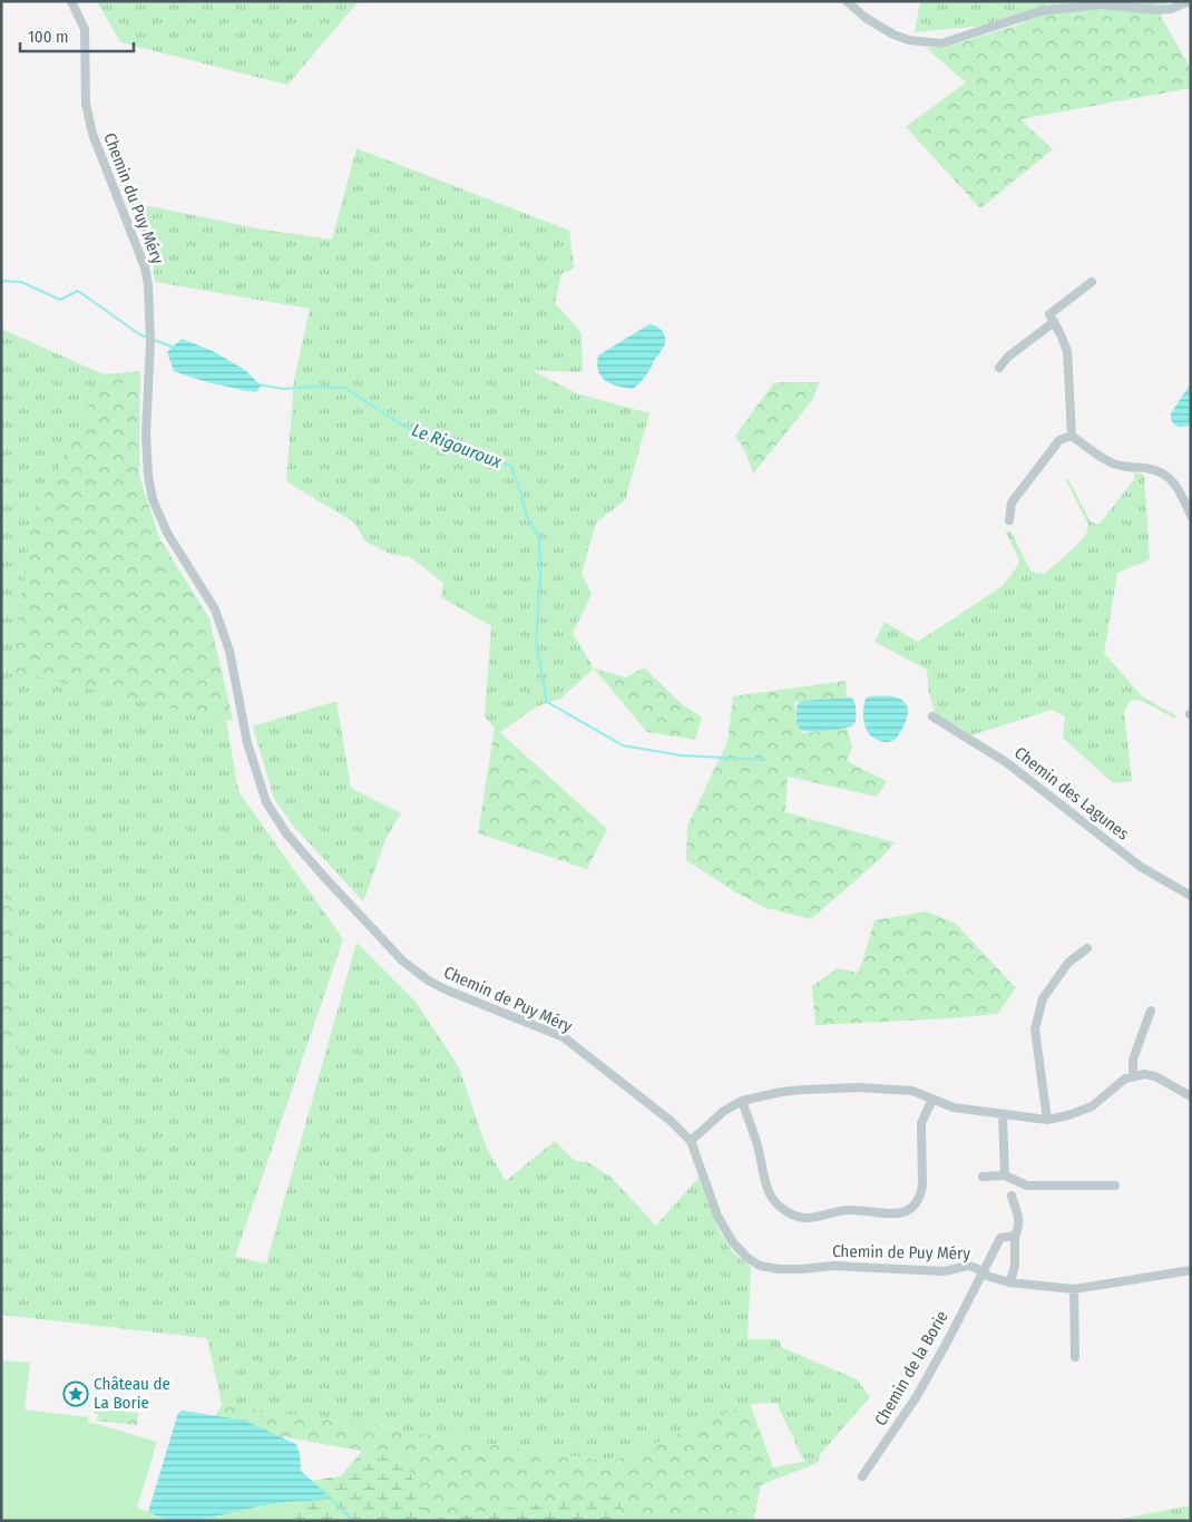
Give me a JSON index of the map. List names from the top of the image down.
{
  "streets": {
    "street": [
      "Chemin du Puy Méry",
      "Chemin des Lagunes",
      "Chemin de Puy Méry",
      "Chemin de la Borie"
    ]
  },
  "crossings": [
    ["Chemin du Puy Méry", "Chemin de Puy Méry"],
    ["Chemin de Puy Méry", "Chemin de la Borie"]
  ],
  "water": ["Le Rigouroux"],
  "places": {
    "place": ["Château de La Borie"]
  },
  "scale_bar": "100 m"
}
